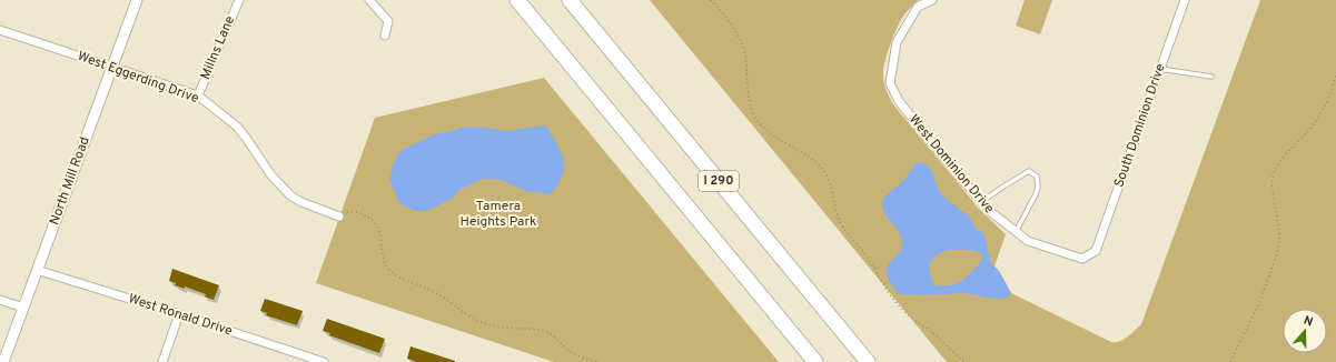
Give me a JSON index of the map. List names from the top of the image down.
{
  "streets": {
    "highway": ["I 290"],
    "street": [
      "Millns Lane",
      "West Eggerding Drive",
      "South Dominion Drive",
      "West Dominion Drive",
      "North Mill Road",
      "West Ronald Drive"
    ]
  },
  "crossings": [
    ["Millns Lane", "West Eggerding Drive"],
    ["West Eggerding Drive", "North Mill Road"],
    ["South Dominion Drive", "West Dominion Drive"],
    ["North Mill Road", "West Ronald Drive"]
  ],
  "parks": ["Tamera Heights Park"],
  "north": "top"
}
